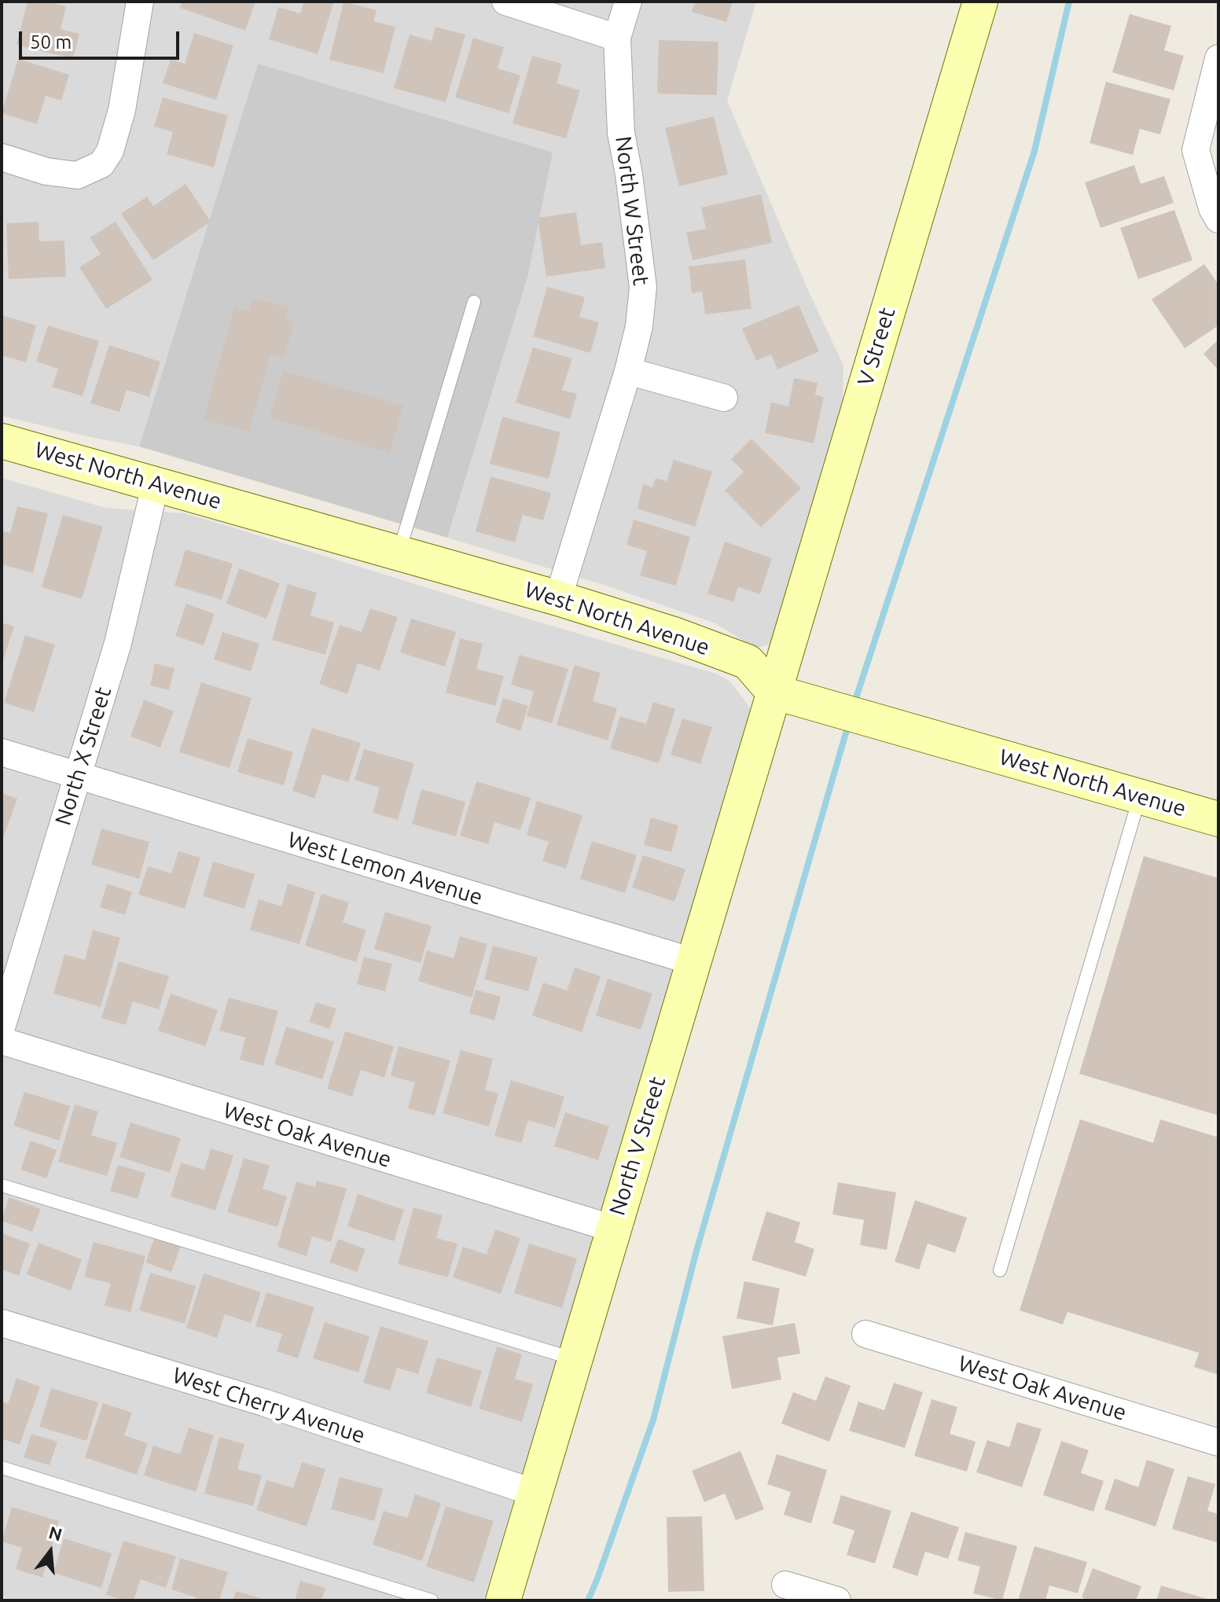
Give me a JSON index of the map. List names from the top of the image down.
{
  "streets": {
    "street": [
      "North W Street",
      "V Street",
      "West North Avenue",
      "North X Street",
      "West Lemon Avenue",
      "West Oak Avenue",
      "North V Street",
      "West Cherry Avenue"
    ]
  },
  "crossings": [
    ["North W Street", "West North Avenue"],
    ["V Street", "West North Avenue"],
    ["V Street", "North V Street"],
    ["West North Avenue", "North X Street"],
    ["West North Avenue", "North V Street"],
    ["North X Street", "West Lemon Avenue"],
    ["West Lemon Avenue", "North V Street"],
    ["West Oak Avenue", "North V Street"],
    ["North V Street", "West Cherry Avenue"]
  ],
  "scale_bar": "50 m",
  "north": "top"
}
